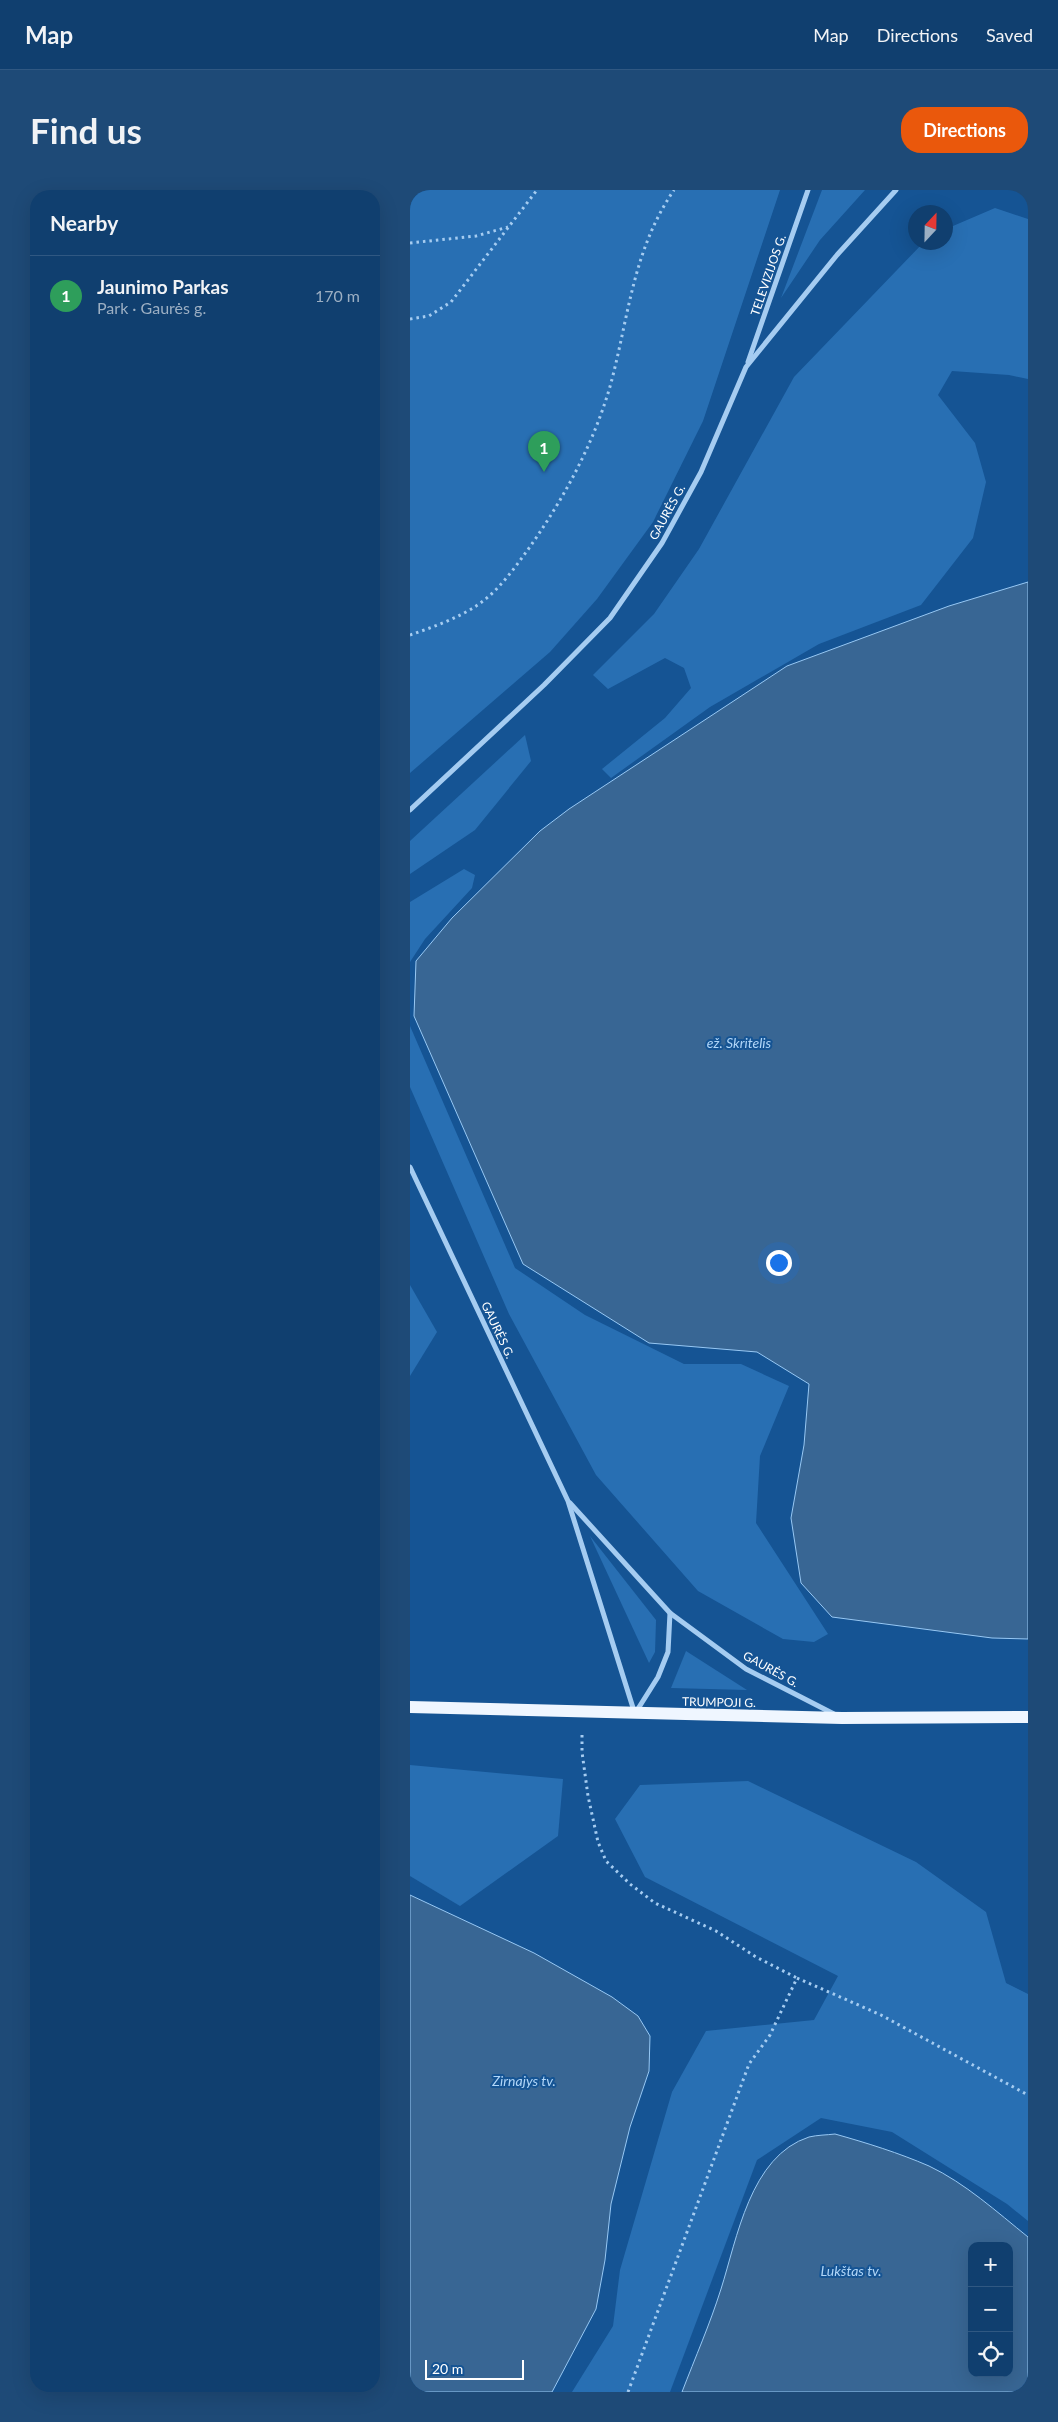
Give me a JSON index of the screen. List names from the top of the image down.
{
  "streets": {
    "main road": ["TRUMPOJI G."],
    "street": ["TELEVIZIJOS G.", "GAURĖS G."]
  },
  "crossings": [
    ["TELEVIZIJOS G.", "GAURĖS G."],
    ["GAURĖS G.", "TRUMPOJI G."]
  ],
  "water": ["ež. Skritelis", "Zirnajys tv.", "Lukštas tv."],
  "scale_bar": "20 m",
  "north": "top",
  "page": {
    "header": "Map",
    "nav": ["Map", "Directions", "Saved"],
    "buttons": "Directions",
    "title": "Find us",
    "heading": "Nearby",
    "list": [
      {
        "mark": "1",
        "name": "Jaunimo Parkas",
        "note": "Park · Gaurės g.",
        "value": "170 m"
      }
    ],
    "pins": "1",
    "map_buttons": ["+", "−"],
    "scale": "20 m"
  }
}
